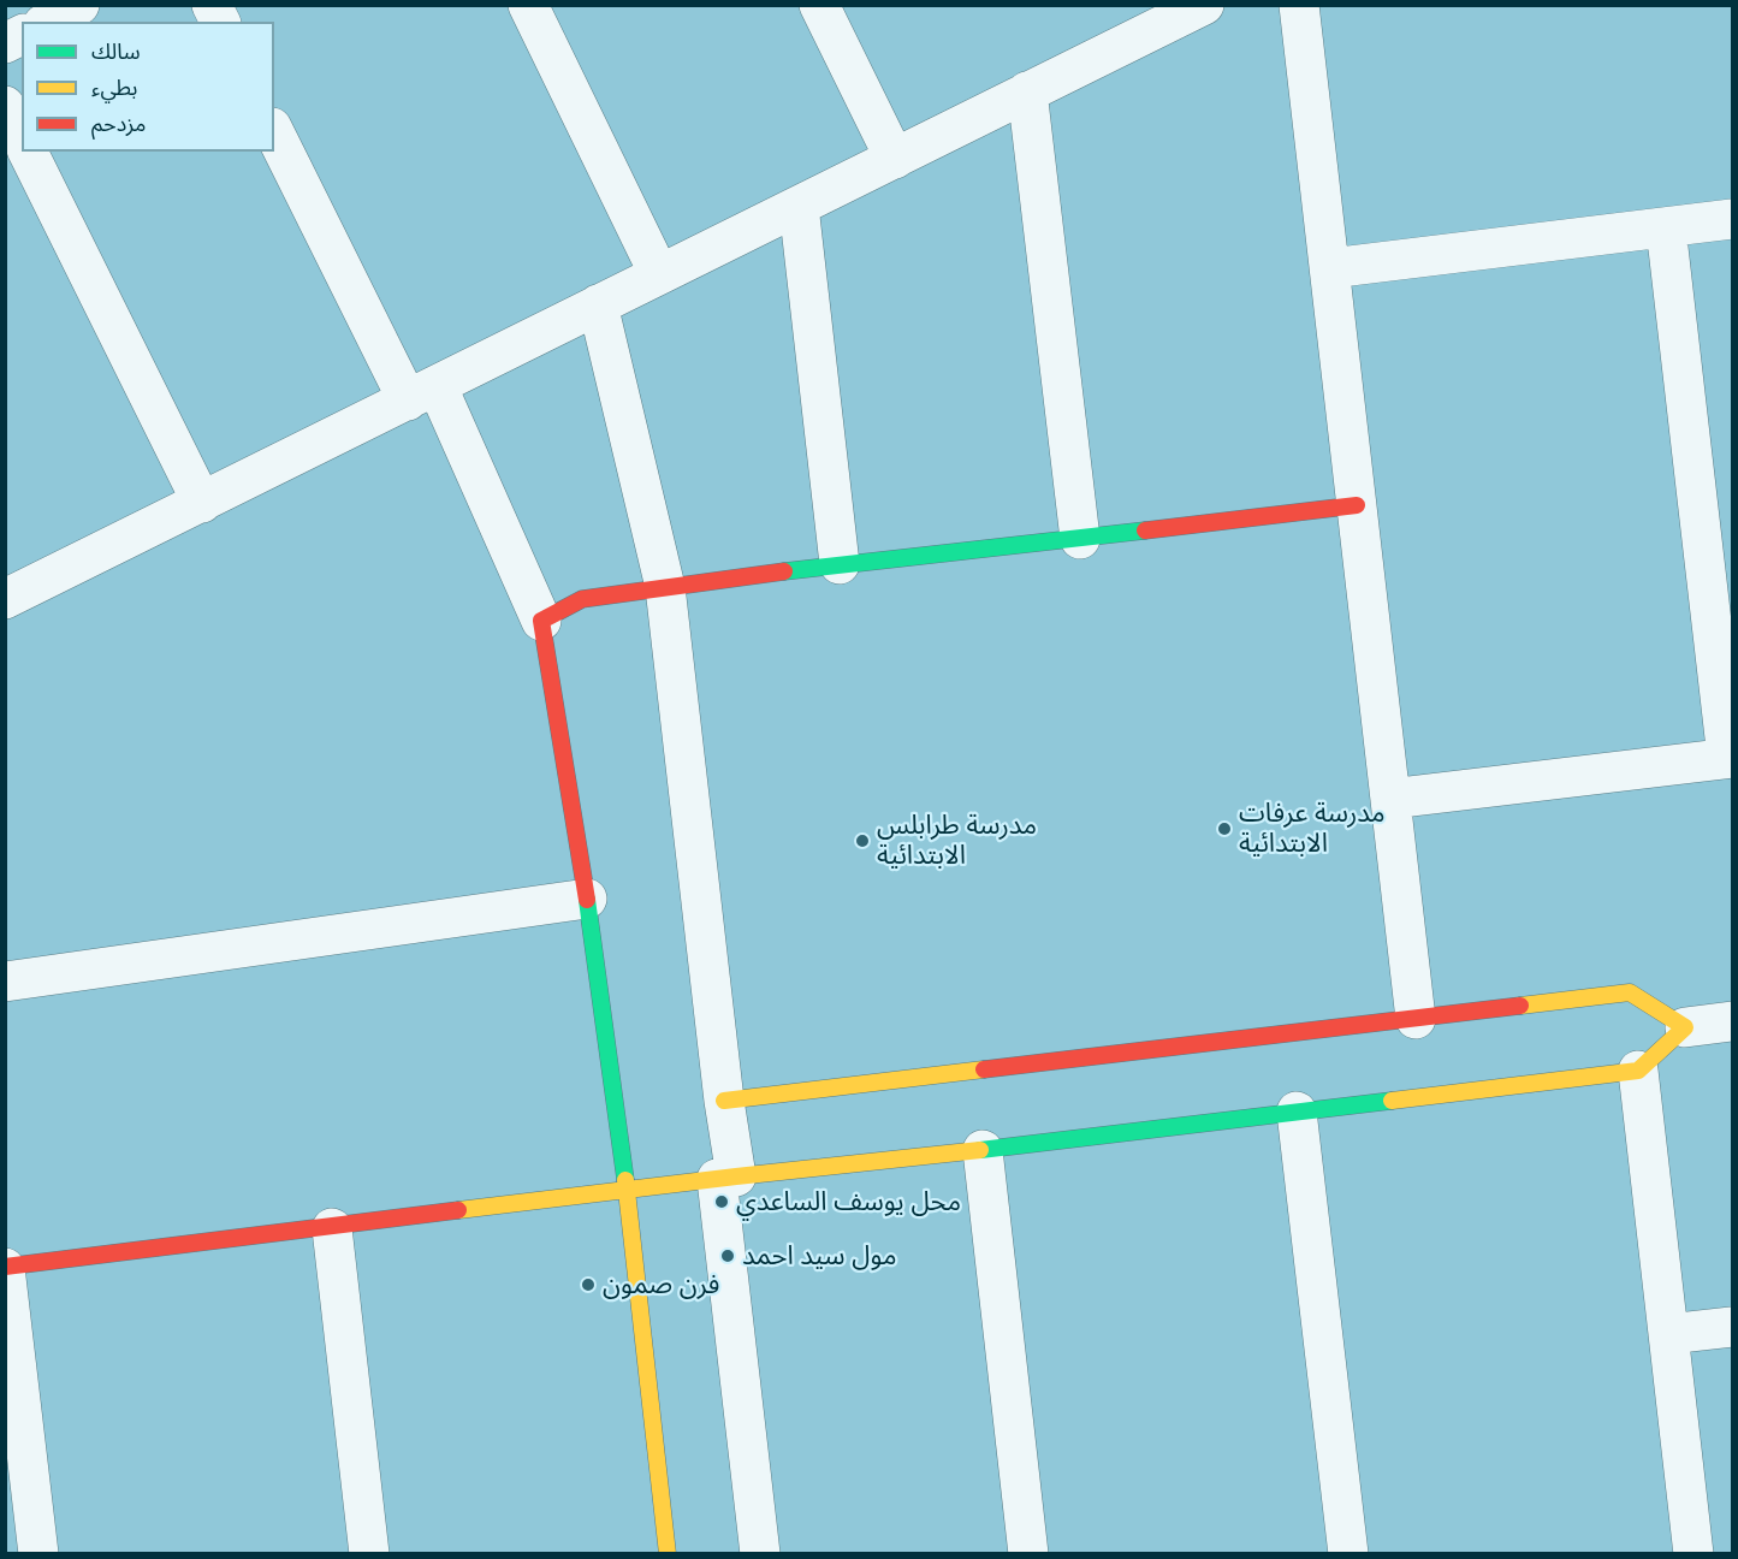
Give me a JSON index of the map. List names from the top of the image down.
{
  "places": [
    "مدرسة عرفات الابتدائية",
    "مدرسة طرابلس الابتدائية",
    "محل يوسف الساعدي",
    "مول سيد احمد",
    "فرن صمون"
  ],
  "legend": ["سالك", "بطيء", "مزدحم"]
}
